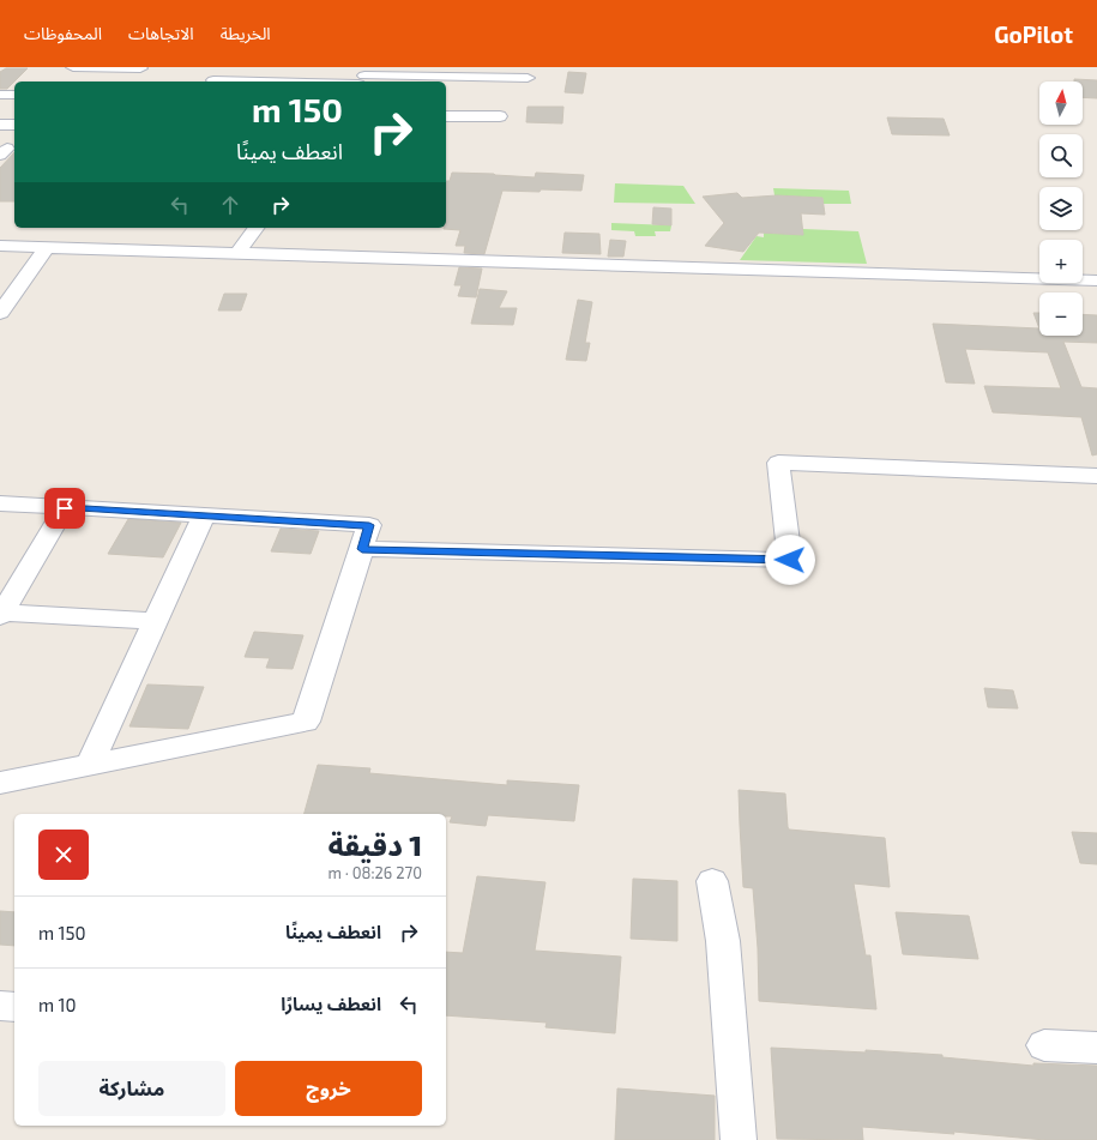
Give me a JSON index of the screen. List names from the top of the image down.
{
  "north": "top",
  "page": {
    "header": "GoPilot",
    "nav": ["الخريطة", "الاتجاهات", "المحفوظات"],
    "map_buttons": ["+", "−"],
    "turn": ["150 m", "انعطف يمينًا"],
    "heading": ["1 دقيقة", "270 m · 08:26"],
    "list": [
      {
        "name": "انعطف يمينًا",
        "value": "150 m"
      },
      {
        "name": "انعطف يسارًا",
        "value": "10 m"
      }
    ],
    "buttons": ["خروج", "مشاركة"]
  }
}
